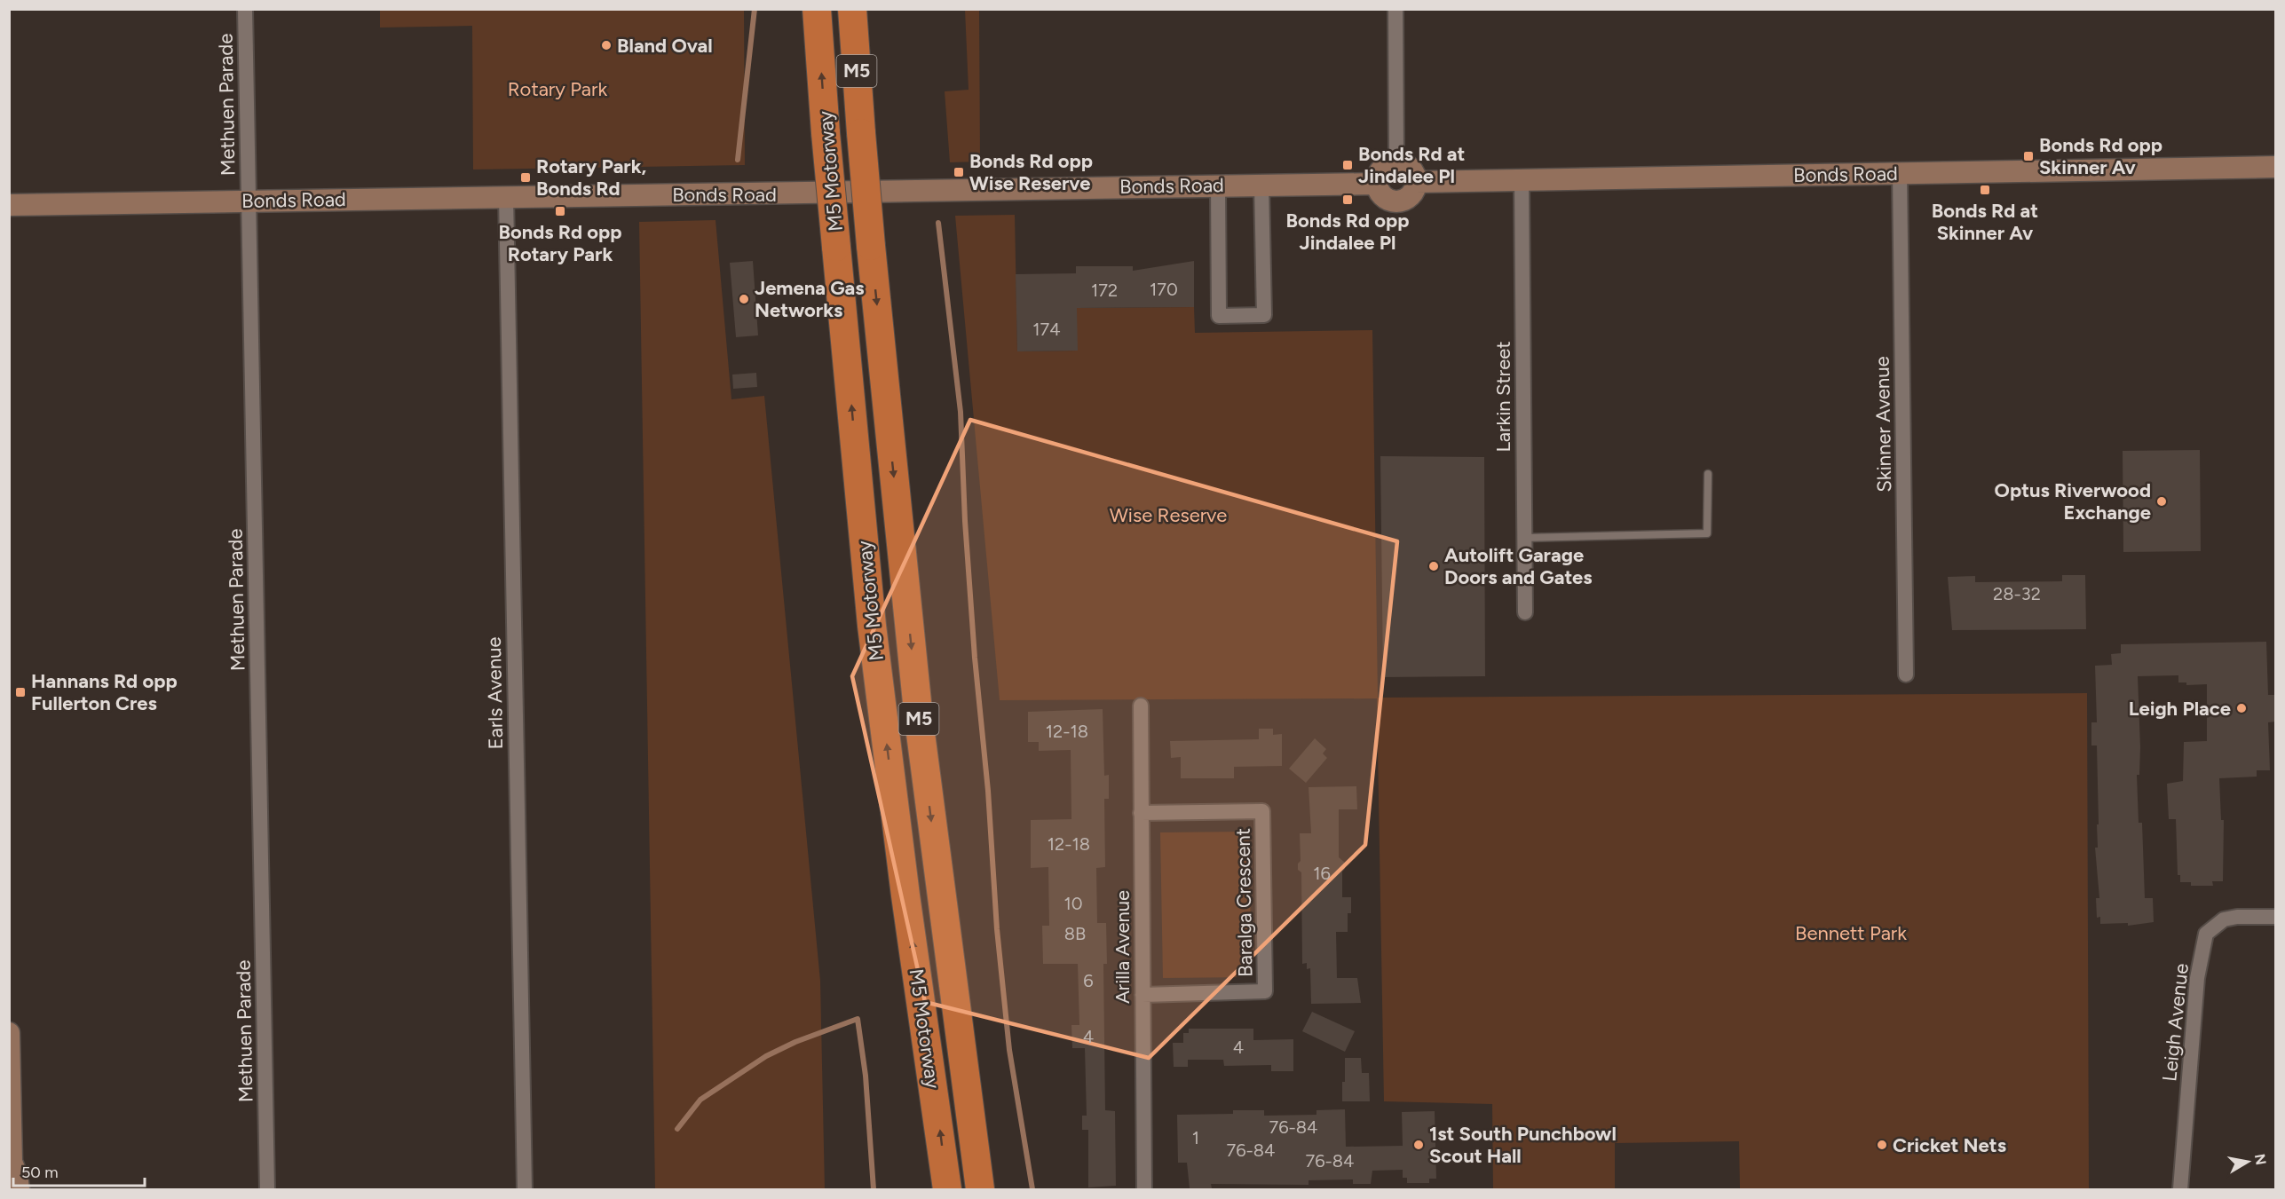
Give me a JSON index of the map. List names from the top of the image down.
{
  "streets": {
    "highway": ["M5", "M5 Motorway"],
    "main road": ["Bonds Road"],
    "street": [
      "Methuen Parade",
      "Larkin Street",
      "Skinner Avenue",
      "Earls Avenue",
      "Baralga Crescent",
      "Arilla Avenue",
      "Leigh Avenue"
    ]
  },
  "crossings": [
    ["M5", "M5 Motorway"],
    ["Methuen Parade", "Bonds Road"],
    ["Bonds Road", "Larkin Street"],
    ["Bonds Road", "Skinner Avenue"],
    ["Bonds Road", "Earls Avenue"],
    ["Baralga Crescent", "Arilla Avenue"]
  ],
  "parks": ["Rotary Park", "Wise Reserve", "Bennett Park"],
  "places": {
    "other": [
      "Bland Oval",
      "Jemena Gas Networks",
      "Optus Riverwood Exchange",
      "Autolift Garage Doors and Gates",
      "Leigh Place",
      "1st South Punchbowl Scout Hall",
      "Cricket Nets"
    ],
    "transit": [
      "Bonds Rd opp Skinner Av",
      "Bonds Rd at Jindalee Pl",
      "Bonds Rd opp Wise Reserve",
      "Rotary Park, Bonds Rd",
      "Bonds Rd at Skinner Av",
      "Bonds Rd opp Jindalee Pl",
      "Bonds Rd opp Rotary Park",
      "Hannans Rd opp Fullerton Cres"
    ]
  },
  "house_numbers": [
    "170",
    "172",
    "174",
    "28-32",
    "12-18",
    "12-18",
    "16",
    "10",
    "8B",
    "6",
    "4",
    "4",
    "76-84",
    "1",
    "76-84",
    "76-84"
  ],
  "scale_bar": "50 m",
  "north": "right"
}
